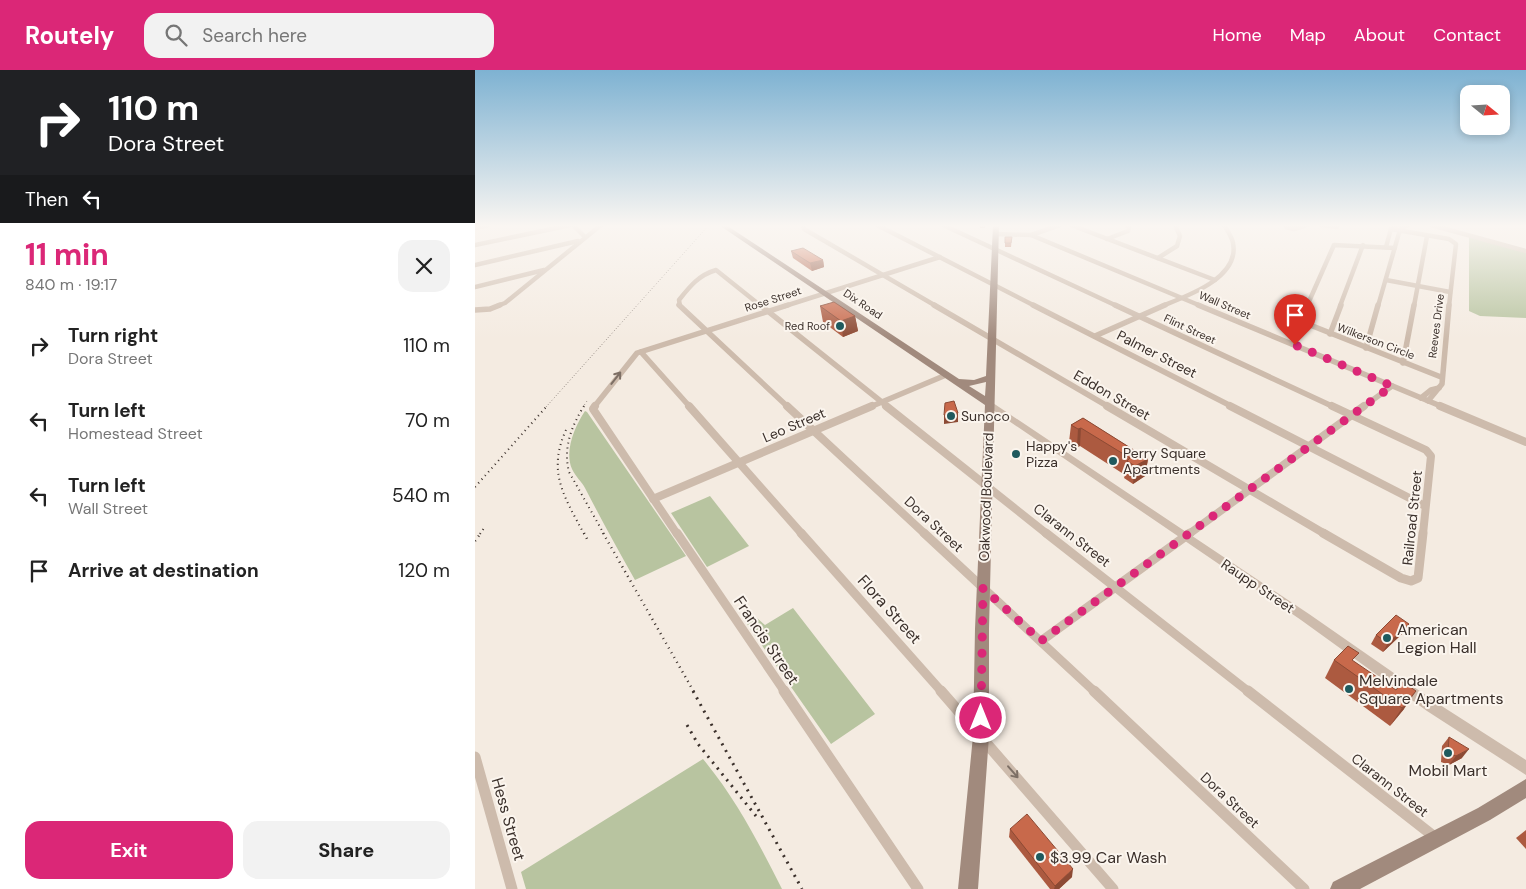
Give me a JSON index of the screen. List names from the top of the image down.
{
  "streets": {
    "main road": ["Dix Road", "Oakwood Boulevard"],
    "street": [
      "Rose Street",
      "Wall Street",
      "Reeves Drive",
      "Flint Street",
      "Wilkerson Circle",
      "Palmer Street",
      "Eddon Street",
      "Leo Street",
      "Railroad Street",
      "Dora Street",
      "Clarann Street",
      "Raupp Street",
      "Flora Street",
      "Francis Street",
      "Hess Street"
    ]
  },
  "crossings": [
    ["Rose Street", "Dix Road"],
    ["Rose Street", "Eddon Street"],
    ["Rose Street", "Dora Street"],
    ["Rose Street", "Clarann Street"],
    ["Rose Street", "Flora Street"],
    ["Rose Street", "Francis Street"],
    ["Dix Road", "Leo Street"],
    ["Dix Road", "Oakwood Boulevard"],
    ["Dix Road", "Raupp Street"],
    ["Wall Street", "Reeves Drive"],
    ["Reeves Drive", "Wilkerson Circle"],
    ["Flint Street", "Railroad Street"],
    ["Palmer Street", "Oakwood Boulevard"],
    ["Palmer Street", "Railroad Street"],
    ["Eddon Street", "Oakwood Boulevard"],
    ["Eddon Street", "Railroad Street"],
    ["Leo Street", "Dora Street"],
    ["Leo Street", "Clarann Street"],
    ["Leo Street", "Flora Street"],
    ["Leo Street", "Francis Street"],
    ["Oakwood Boulevard", "Dora Street"],
    ["Oakwood Boulevard", "Clarann Street"],
    ["Oakwood Boulevard", "Raupp Street"],
    ["Oakwood Boulevard", "Flora Street"],
    ["Dora Street", "Clarann Street"],
    ["Flora Street", "Francis Street"]
  ],
  "places": [
    "Red Roof",
    "Sunoco",
    "Happy's Pizza",
    "Perry Square Apartments",
    "American Legion Hall",
    "Melvindale Square Apartments",
    "Mobil Mart",
    "$3.99 Car Wash"
  ],
  "north": "right",
  "page": {
    "header": "Routely",
    "search": "Search here",
    "nav": [
      "Home",
      "Map",
      "About",
      "Contact"
    ],
    "turn": ["110 m", "Dora Street"],
    "then": "Then",
    "heading": ["11 min", "840 m · 19:17"],
    "list": [
      {
        "name": "Turn right",
        "note": "Dora Street",
        "value": "110 m"
      },
      {
        "name": "Turn left",
        "note": "Homestead Street",
        "value": "70 m"
      },
      {
        "name": "Turn left",
        "note": "Wall Street",
        "value": "540 m"
      },
      {
        "name": "Arrive at destination",
        "value": "120 m"
      }
    ],
    "buttons": ["Exit", "Share"]
  }
}
